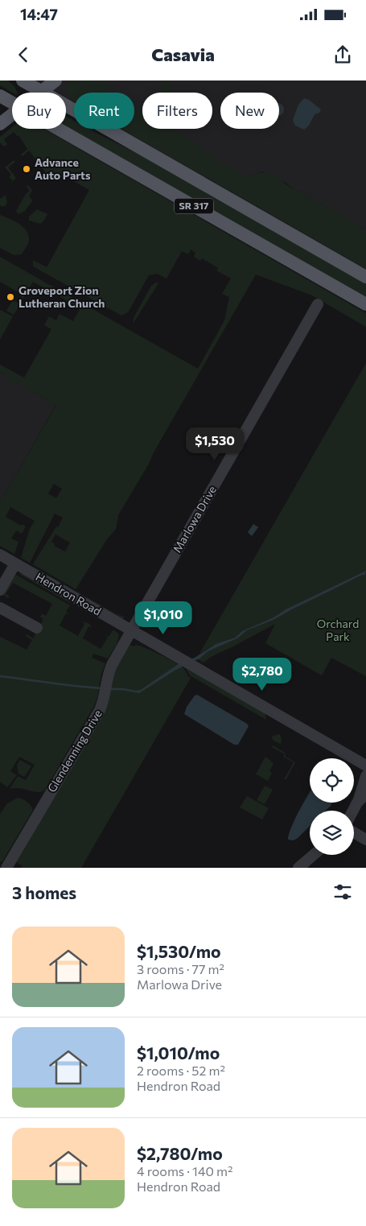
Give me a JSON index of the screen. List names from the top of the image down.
{
  "streets": {
    "main road": ["SR 317"],
    "street": ["Marlowa Drive", "Hendron Road", "Glendenning Drive"]
  },
  "crossings": [
    ["Marlowa Drive", "Hendron Road"],
    ["Marlowa Drive", "Glendenning Drive"],
    ["Hendron Road", "Glendenning Drive"]
  ],
  "parks": ["Orchard Park"],
  "places": ["Advance Auto Parts", "Groveport Zion Lutheran Church"],
  "page": {
    "status": "14:47",
    "header": "Casavia",
    "chip": [
      "Buy",
      "Rent",
      "Filters",
      "New"
    ],
    "price": ["$1,530", "$1,010", "$2,780"],
    "heading": "3 homes",
    "list": [
      {
        "name": "$1,530/mo",
        "note": "3 rooms · 77 m² · Marlowa Drive"
      },
      {
        "name": "$1,010/mo",
        "note": "2 rooms · 52 m² · Hendron Road"
      },
      {
        "name": "$2,780/mo",
        "note": "4 rooms · 140 m² · Hendron Road"
      }
    ]
  }
}
